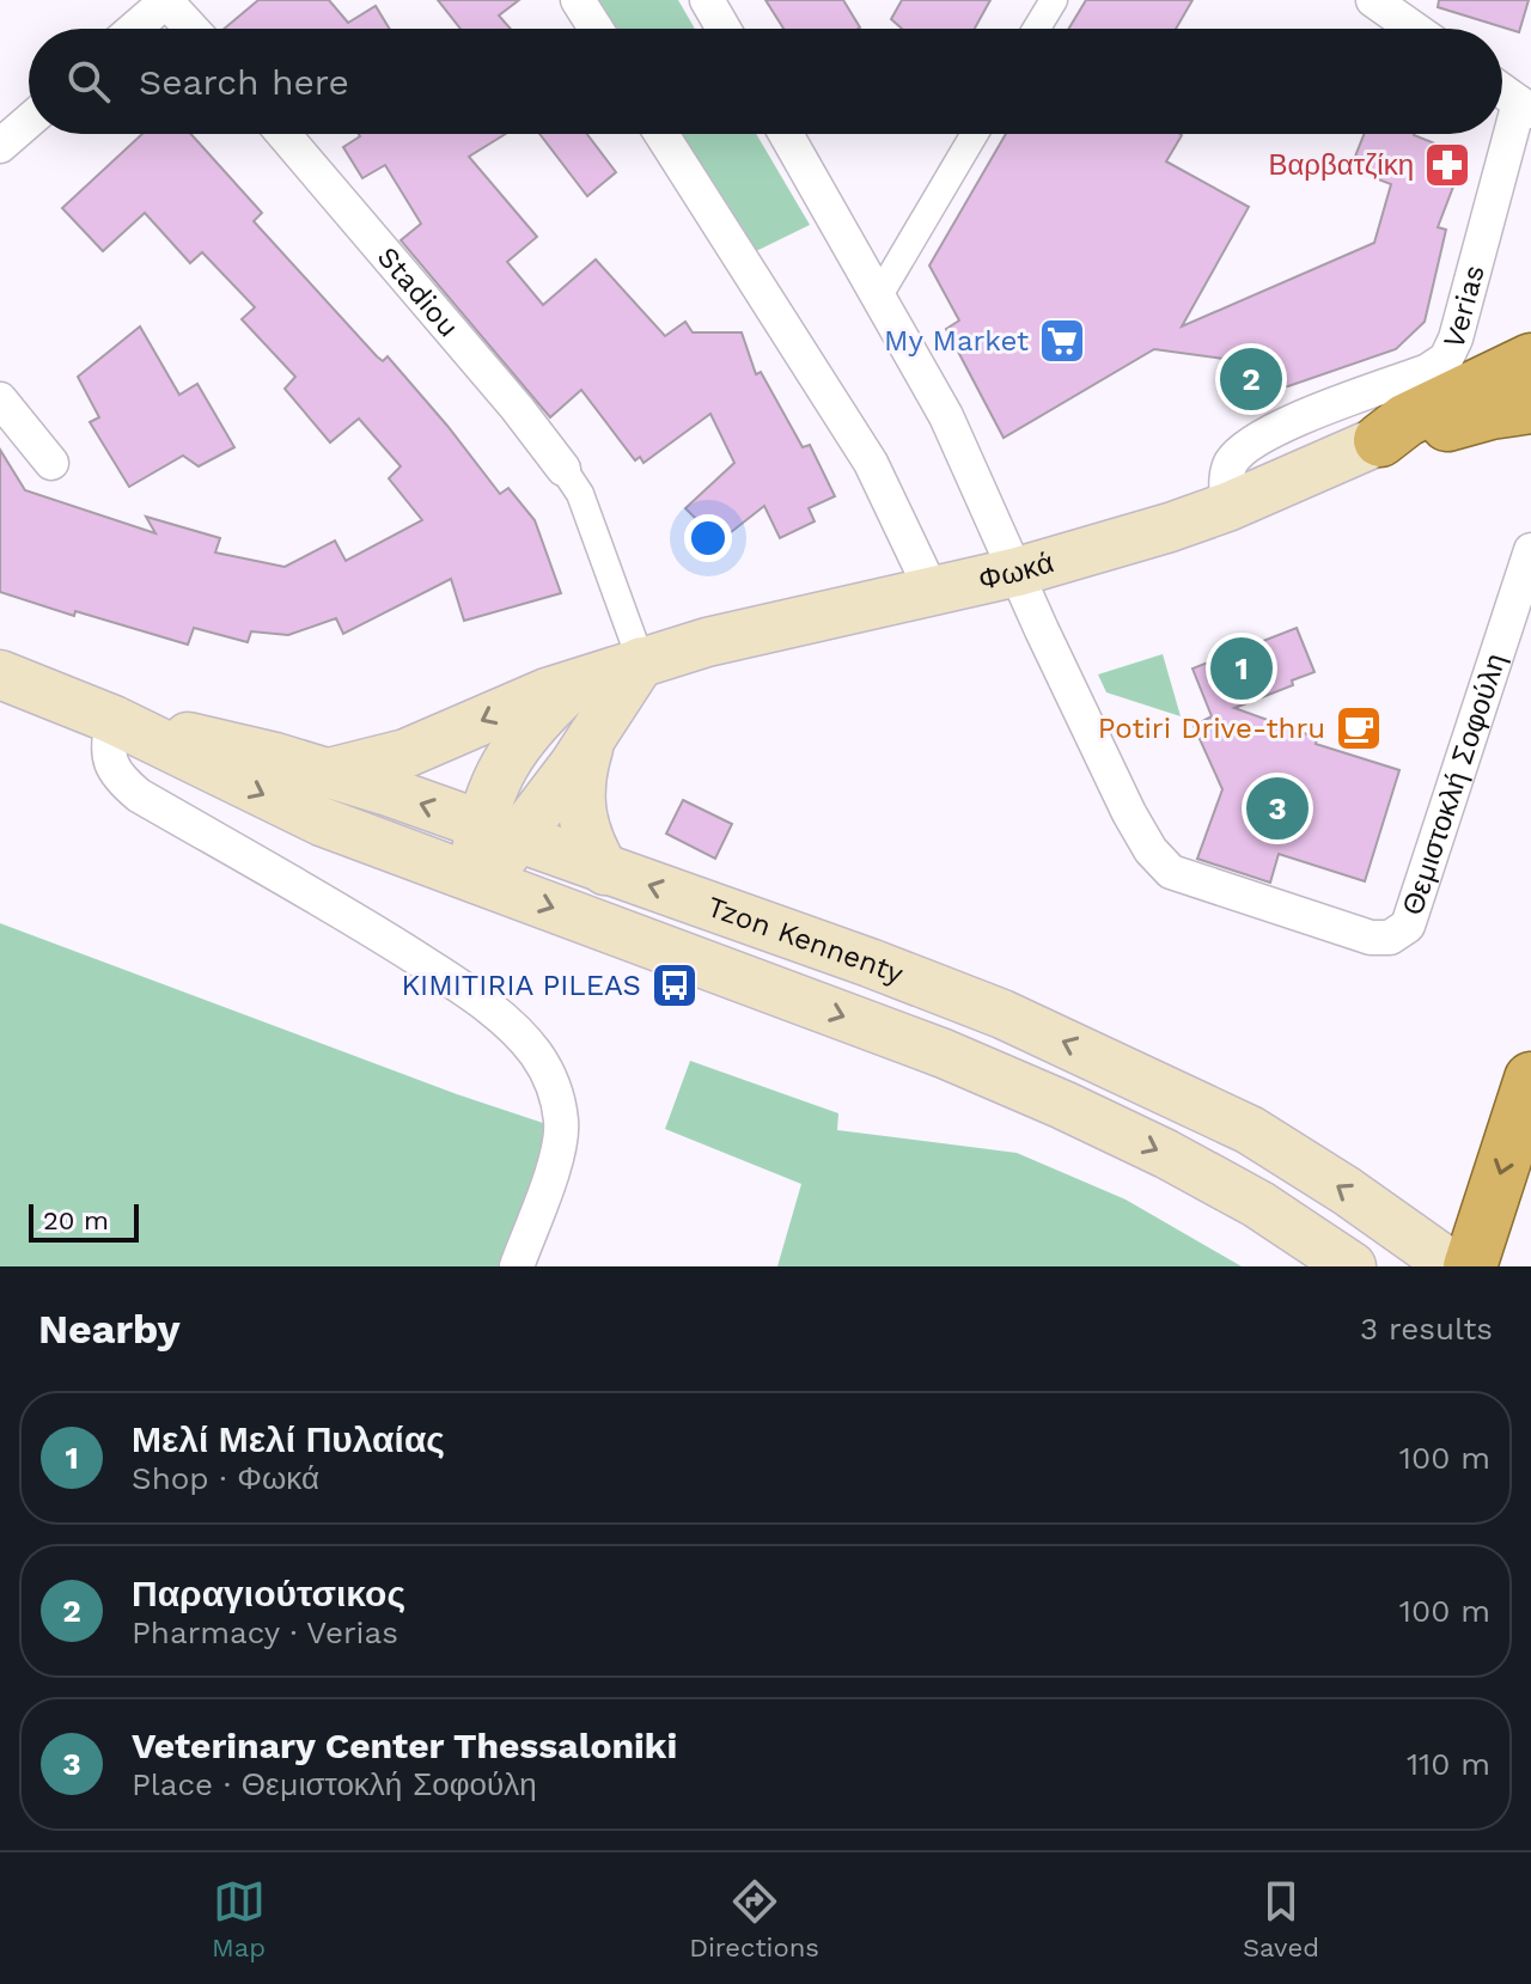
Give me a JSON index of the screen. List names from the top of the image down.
{
  "streets": {
    "main road": ["Φωκά", "Tzon Kennenty"],
    "street": ["Stadiou", "Verias", "Θεμιστοκλή Σοφούλη"]
  },
  "crossings": [
    ["Verias", "Φωκά"],
    ["Φωκά", "Θεμιστοκλή Σοφούλη"],
    ["Φωκά", "Tzon Kennenty"]
  ],
  "places": {
    "pharmacy": ["Βαρβατζίκη"],
    "supermarket": ["My Market"],
    "cafe": ["Potiri Drive-thru"],
    "bus stop": ["KIMITIRIA PILEAS"]
  },
  "scale_bar": "20 m",
  "page": {
    "search": "Search here",
    "pins": ["2", "1", "3"],
    "scale": "20 m",
    "heading": ["Nearby", "3 results"],
    "list": [
      {
        "mark": "1",
        "name": "Μελί Μελί Πυλαίας",
        "note": "Shop · Φωκά",
        "value": "100 m"
      },
      {
        "mark": "2",
        "name": "Παραγιούτσικος",
        "note": "Pharmacy · Verias",
        "value": "100 m"
      },
      {
        "mark": "3",
        "name": "Veterinary Center Thessaloniki",
        "note": "Place · Θεμιστοκλή Σοφούλη",
        "value": "110 m"
      }
    ],
    "nav": ["Map", "Directions", "Saved"]
  }
}
